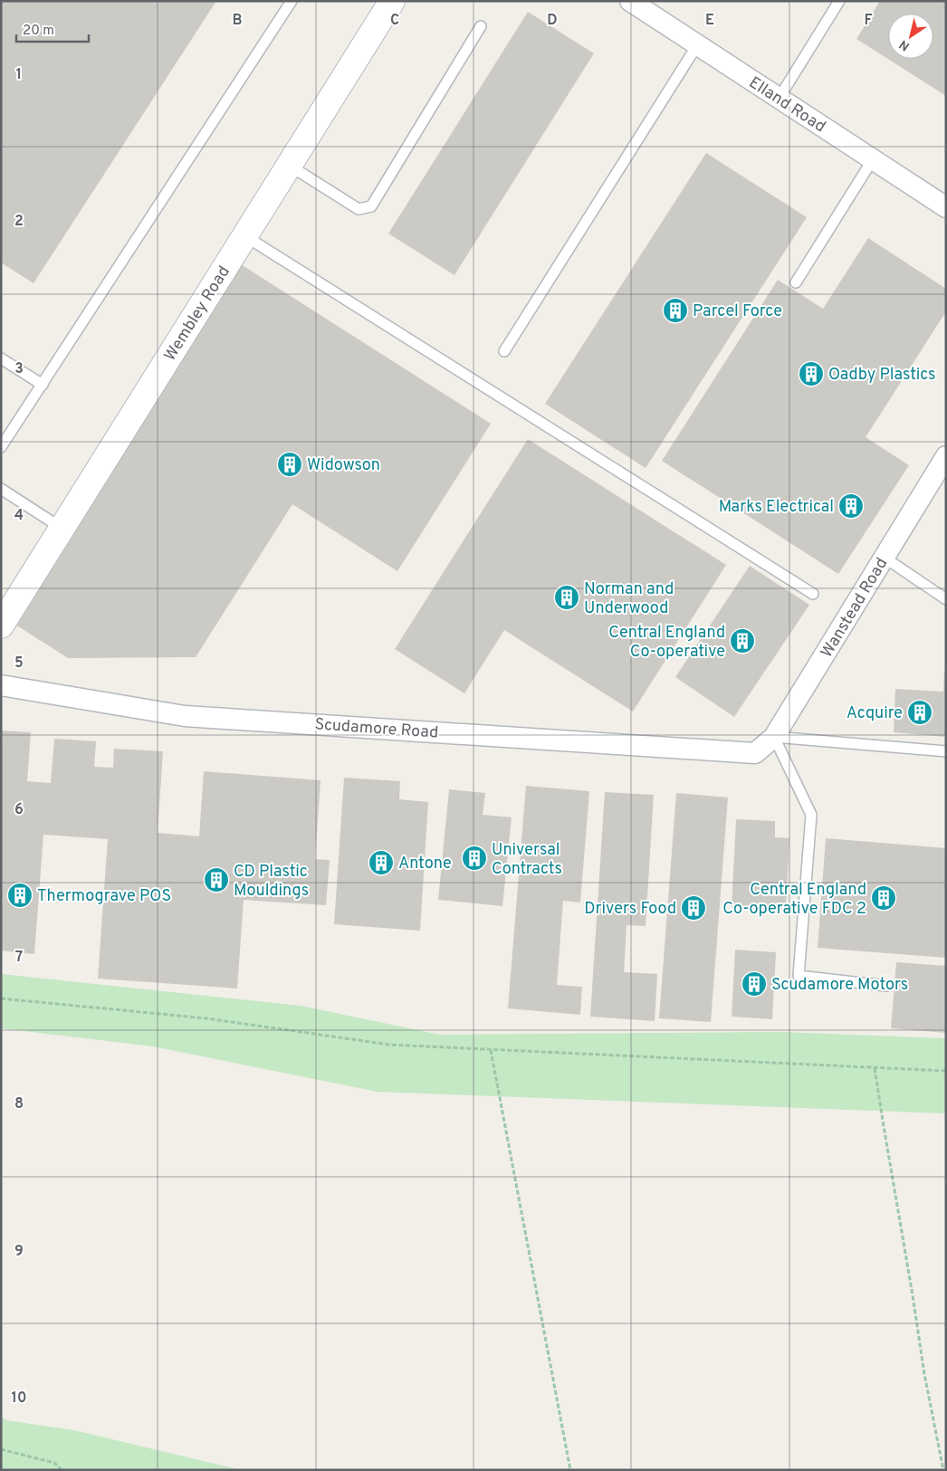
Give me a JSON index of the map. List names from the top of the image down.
{
  "streets": {
    "street": [
      "Elland Road",
      "Wembley Road",
      "Wanstead Road",
      "Scudamore Road"
    ]
  },
  "crossings": [
    ["Wanstead Road", "Scudamore Road"]
  ],
  "places": {
    "building": [
      "Parcel Force",
      "Oadby Plastics",
      "Widowson",
      "Marks Electrical",
      "Norman and Underwood",
      "Central England Co-operative",
      "Acquire",
      "Universal Contracts",
      "Antone",
      "CD Plastic Mouldings",
      "Thermograve POS",
      "Central England Co-operative FDC 2",
      "Drivers Food",
      "Scudamore Motors"
    ]
  },
  "scale_bar": "20 m",
  "north": "bottom left",
  "grid": {
    "columns": [
      "B",
      "C",
      "D",
      "E",
      "F"
    ],
    "rows": [
      "1",
      "2",
      "3",
      "4",
      "5",
      "6",
      "7",
      "8",
      "9",
      "10"
    ]
  }
}
